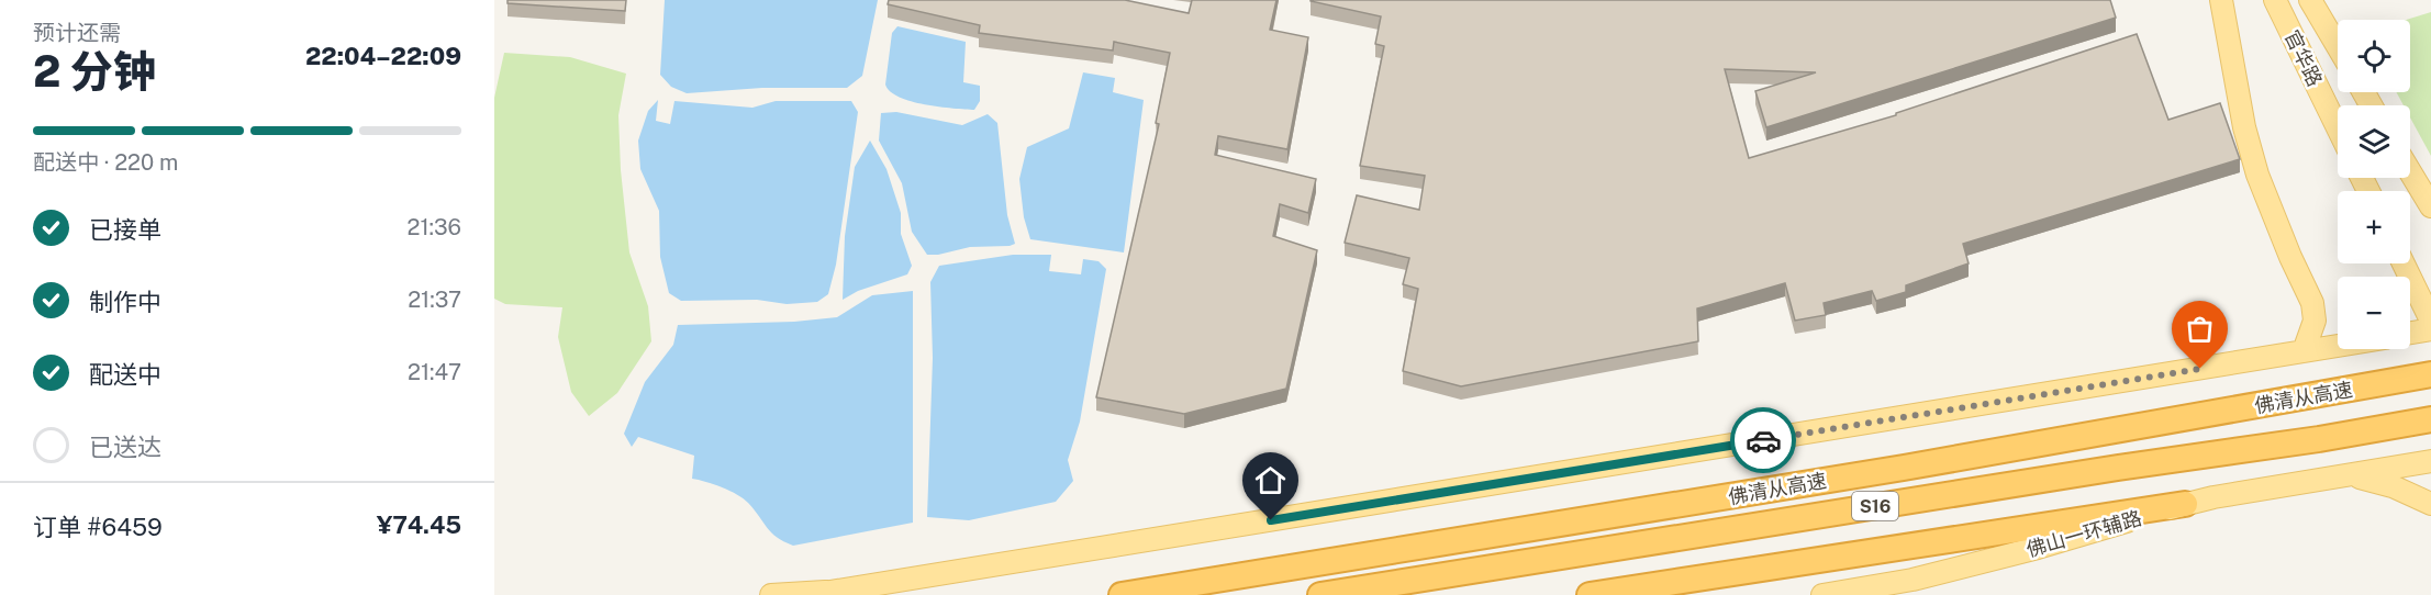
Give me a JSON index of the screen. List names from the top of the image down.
{
  "streets": {
    "highway": ["佛清从高速", "S16"],
    "main road": ["官华路", "佛山一环辅路"]
  },
  "page": {
    "heading": ["2 分钟", "预计还需", "22:04–22:09"],
    "panel": ["订单 #6459", "¥74.45"],
    "map_buttons": ["+", "−"],
    "bar": "配送中 · 220 m",
    "list": [
      ["已接单", "21:36"],
      ["制作中", "21:37"],
      ["配送中", "21:47"],
      "已送达"
    ]
  }
}
